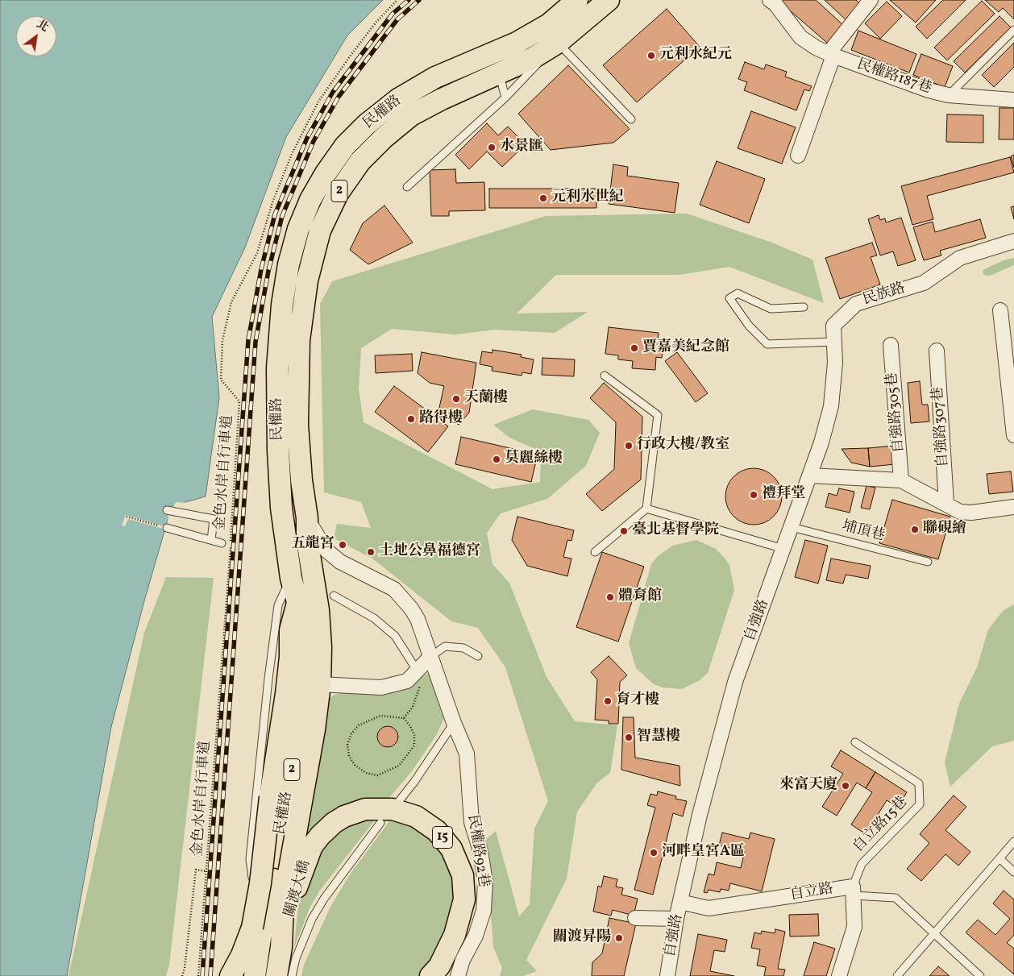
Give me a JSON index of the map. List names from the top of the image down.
{
  "streets": {
    "main road": [
      "民權路",
      "2",
      "15",
      "關渡大橋"
    ],
    "street": [
      "民權路187巷",
      "民族路",
      "自強路305巷",
      "自強路307巷",
      "自強路",
      "民權路92巷",
      "自立路"
    ],
    "lane": ["埔頂巷", "自立路15巷"],
    "path": ["金色水岸自行車道"]
  },
  "crossings": [
    ["民權路", "民權路92巷"],
    ["民權路", "關渡大橋"],
    ["民族路", "自強路"],
    ["埔頂巷", "自強路"],
    ["自強路", "自立路"],
    ["自立路15巷", "自立路"]
  ],
  "places": [
    "元利水紀元",
    "水景匯",
    "元利水世紀",
    "賈嘉美紀念館",
    "天蘭樓",
    "路得樓",
    "行政大樓/教室",
    "莫麗絲樓",
    "禮拜堂",
    "聯硯繪",
    "臺北基督學院",
    "五龍宮",
    "土地公鼻福德宮",
    "體育館",
    "育才樓",
    "智慧樓",
    "來富天廈",
    "河畔皇宮A區",
    "關渡昇陽"
  ],
  "north": "top right"
}
